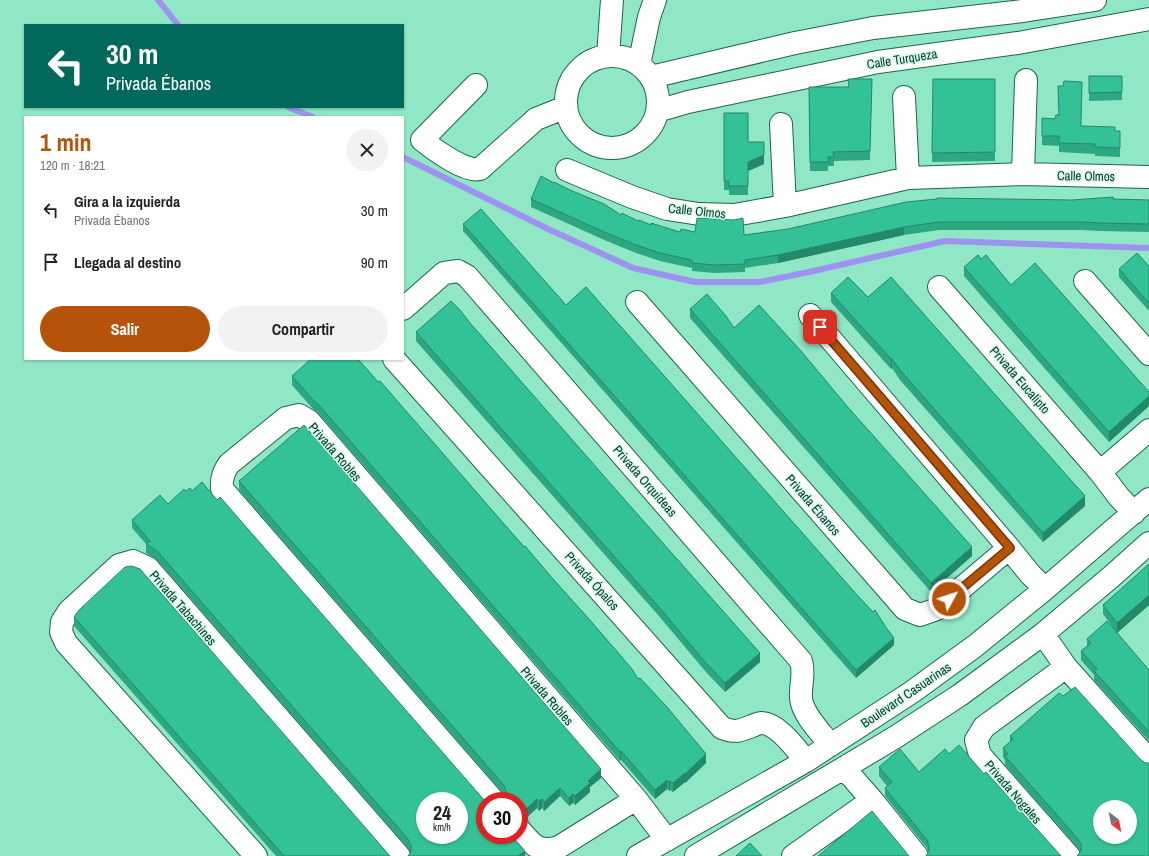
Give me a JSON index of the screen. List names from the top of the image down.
{
  "streets": {
    "street": [
      "Calle Turqueza",
      "Calle Olmos",
      "Privada Eucalipto",
      "Privada Robles",
      "Privada Orquídeas",
      "Privada Ébanos",
      "Privada Ópalos",
      "Privada Tabachines",
      "Boulevard Casuarinas",
      "Privada Nogales"
    ]
  },
  "crossings": [
    ["Privada Eucalipto", "Boulevard Casuarinas"],
    ["Privada Robles", "Boulevard Casuarinas"],
    ["Privada Orquídeas", "Boulevard Casuarinas"],
    ["Privada Ópalos", "Boulevard Casuarinas"]
  ],
  "north": "bottom right",
  "page": {
    "turn": ["30 m", "Privada Ébanos"],
    "heading": ["1 min", "120 m · 18:21"],
    "list": [
      {
        "name": "Gira a la izquierda",
        "note": "Privada Ébanos",
        "value": "30 m"
      },
      {
        "name": "Llegada al destino",
        "value": "90 m"
      }
    ],
    "buttons": ["Salir", "Compartir"],
    "speed": "24 km/h",
    "limit": "30"
  }
}
